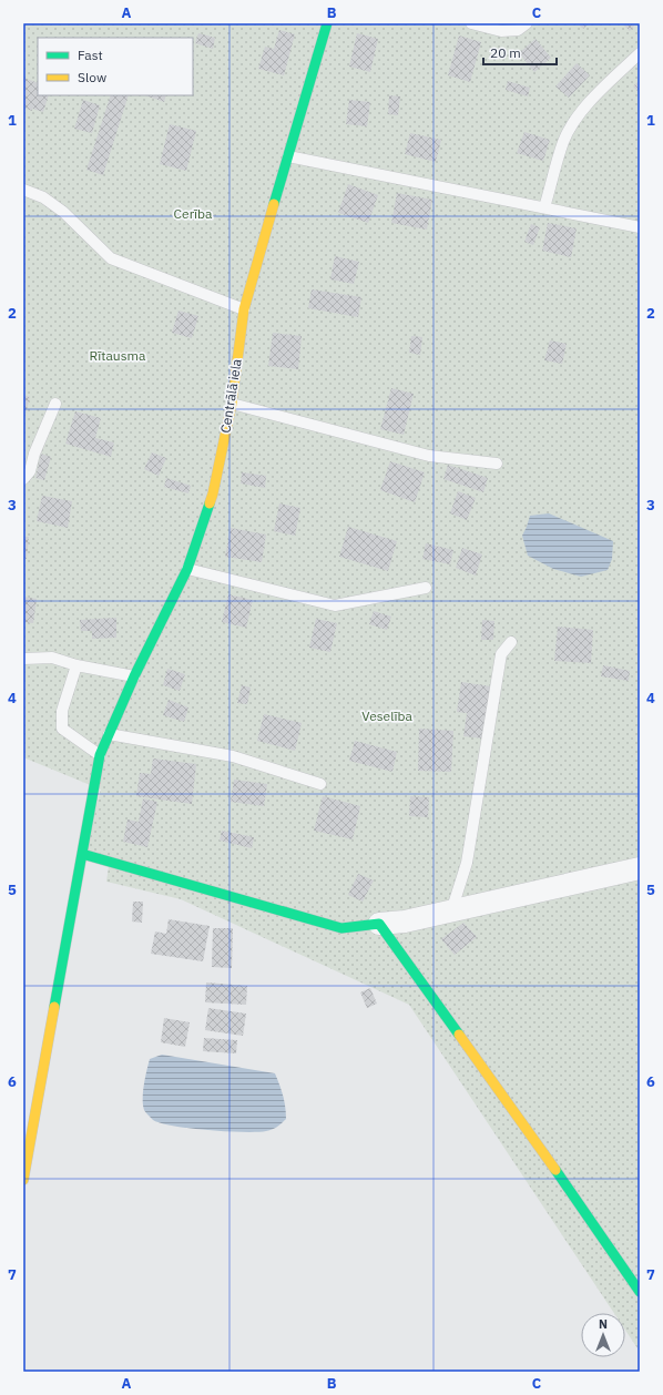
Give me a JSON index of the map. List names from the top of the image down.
{
  "streets": {
    "street": ["Centrālā iela"]
  },
  "parks": ["Cerība", "Rītausma", "Veselība"],
  "legend": ["Fast", "Slow"],
  "scale_bar": "20 m",
  "north": "top",
  "grid": {
    "columns": ["A", "B", "C"],
    "rows": [
      "1",
      "2",
      "3",
      "4",
      "5",
      "6",
      "7"
    ]
  }
}
